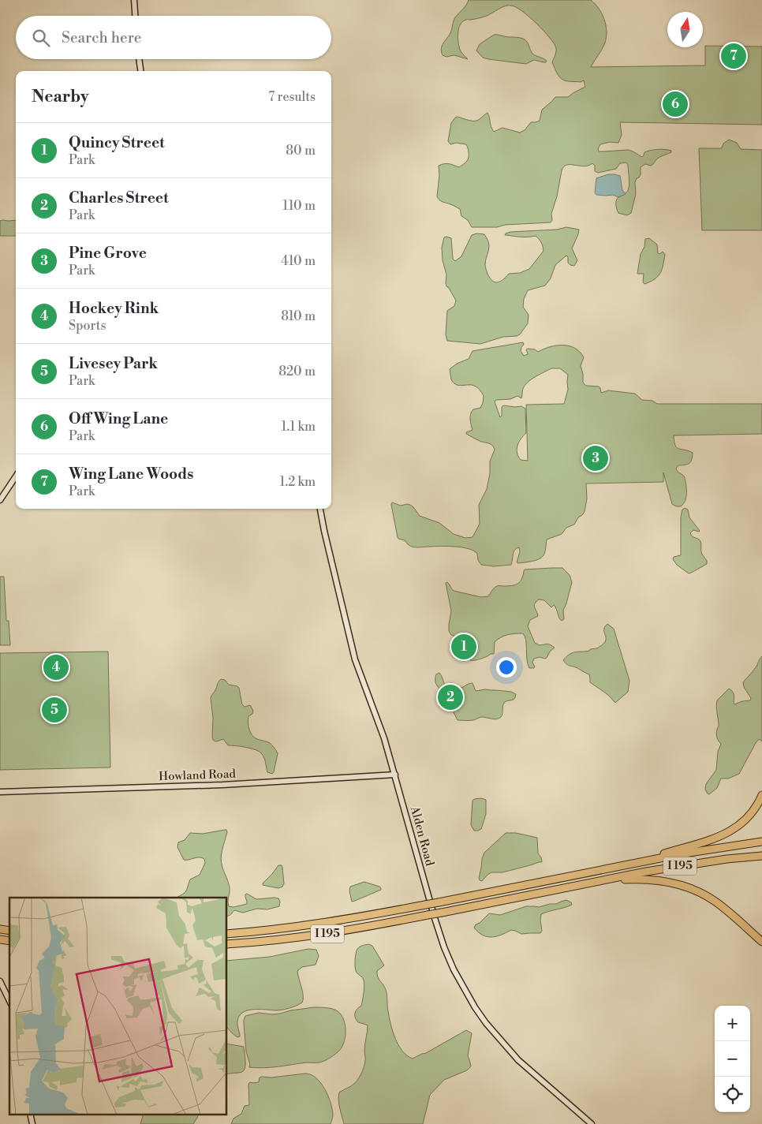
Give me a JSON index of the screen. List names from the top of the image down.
{
  "streets": {
    "highway": ["I 195"],
    "main road": ["Howland Road", "Alden Road"]
  },
  "crossings": [
    ["Howland Road", "Alden Road"]
  ],
  "north": "top",
  "page": {
    "search": "Search here",
    "pins": [
      "7",
      "6",
      "3",
      "1",
      "4",
      "2",
      "5"
    ],
    "heading": ["Nearby", "7 results"],
    "list": [
      {
        "mark": "1",
        "name": "Quincy Street",
        "note": "Park",
        "value": "80 m"
      },
      {
        "mark": "2",
        "name": "Charles Street",
        "note": "Park",
        "value": "110 m"
      },
      {
        "mark": "3",
        "name": "Pine Grove",
        "note": "Park",
        "value": "410 m"
      },
      {
        "mark": "4",
        "name": "Hockey Rink",
        "note": "Sports",
        "value": "810 m"
      },
      {
        "mark": "5",
        "name": "Livesey Park",
        "note": "Park",
        "value": "820 m"
      },
      {
        "mark": "6",
        "name": "Off Wing Lane",
        "note": "Park",
        "value": "1.1 km"
      },
      {
        "mark": "7",
        "name": "Wing Lane Woods",
        "note": "Park",
        "value": "1.2 km"
      }
    ],
    "map_buttons": ["+", "−"]
  }
}
